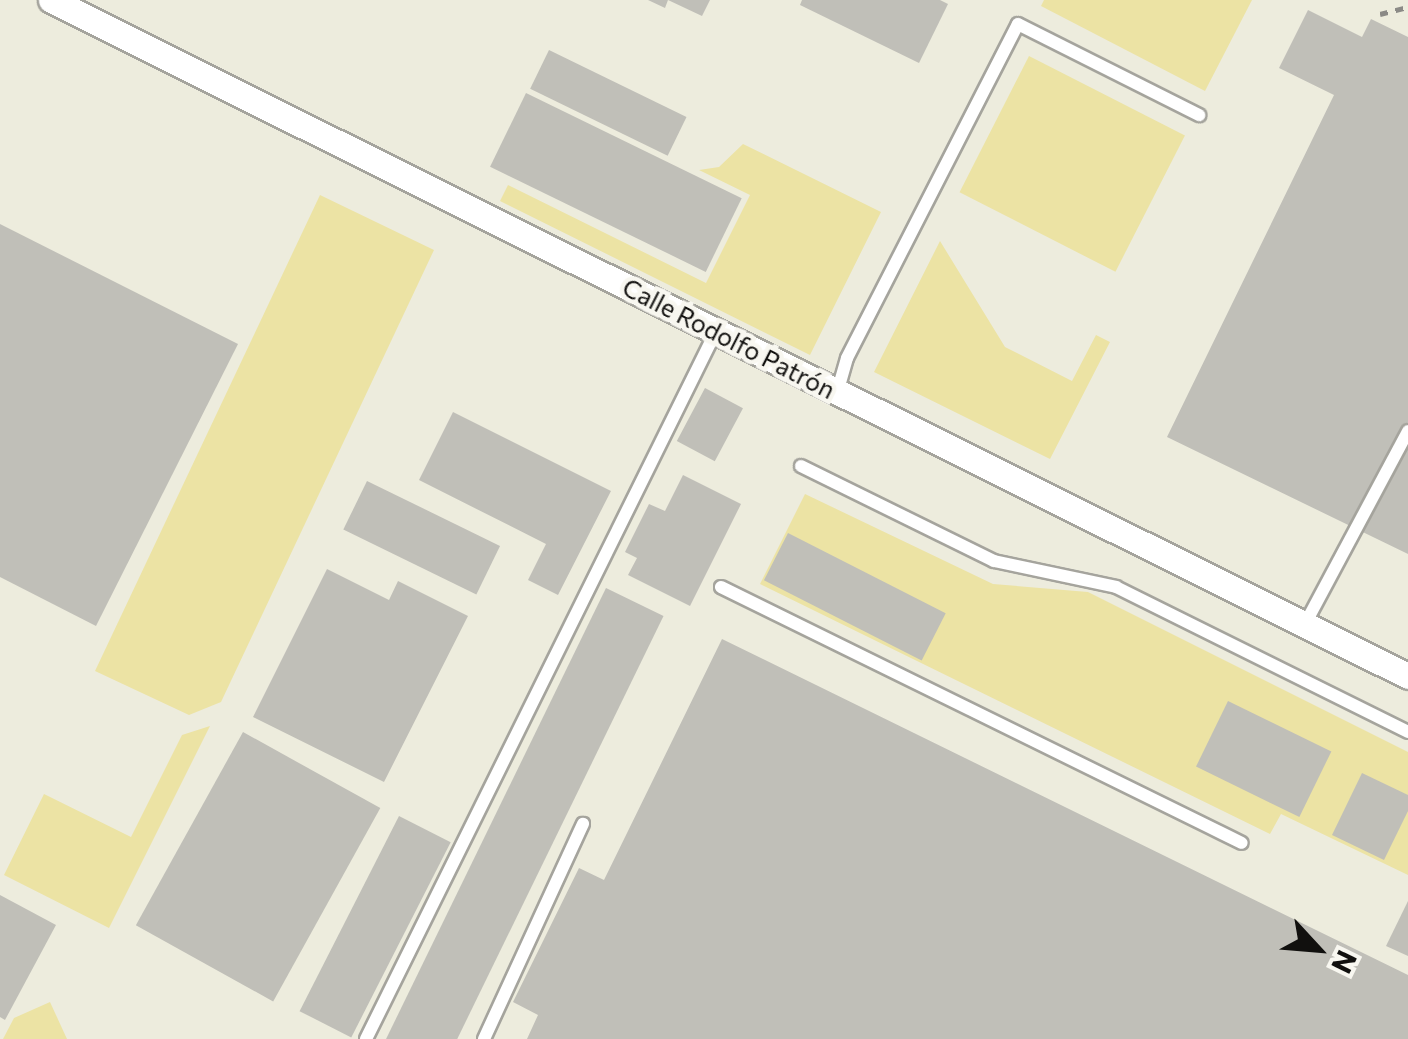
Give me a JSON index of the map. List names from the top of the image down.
{
  "streets": {
    "street": ["Calle Rodolfo Patrón"]
  },
  "north": "bottom right"
}
